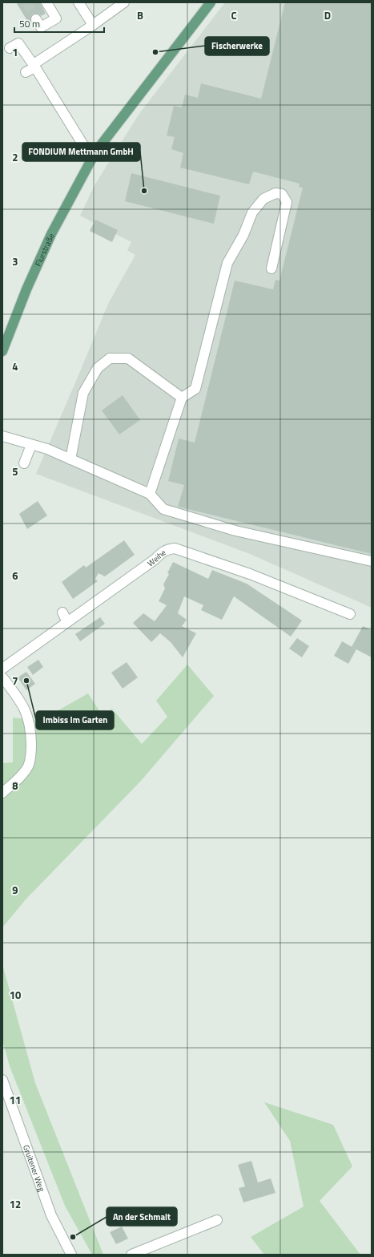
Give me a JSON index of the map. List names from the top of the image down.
{
  "streets": {
    "main road": ["Flurstraße"],
    "street": ["Weihe", "Gruitener Weg"]
  },
  "places": [
    "Fischerwerke",
    "FONDIUM Mettmann GmbH",
    "Imbiss Im Garten",
    "An der Schmalt"
  ],
  "scale_bar": "50 m",
  "grid": {
    "columns": ["B", "C", "D"],
    "rows": [
      "1",
      "2",
      "3",
      "4",
      "5",
      "6",
      "7",
      "8",
      "9",
      "10",
      "11",
      "12"
    ]
  }
}
